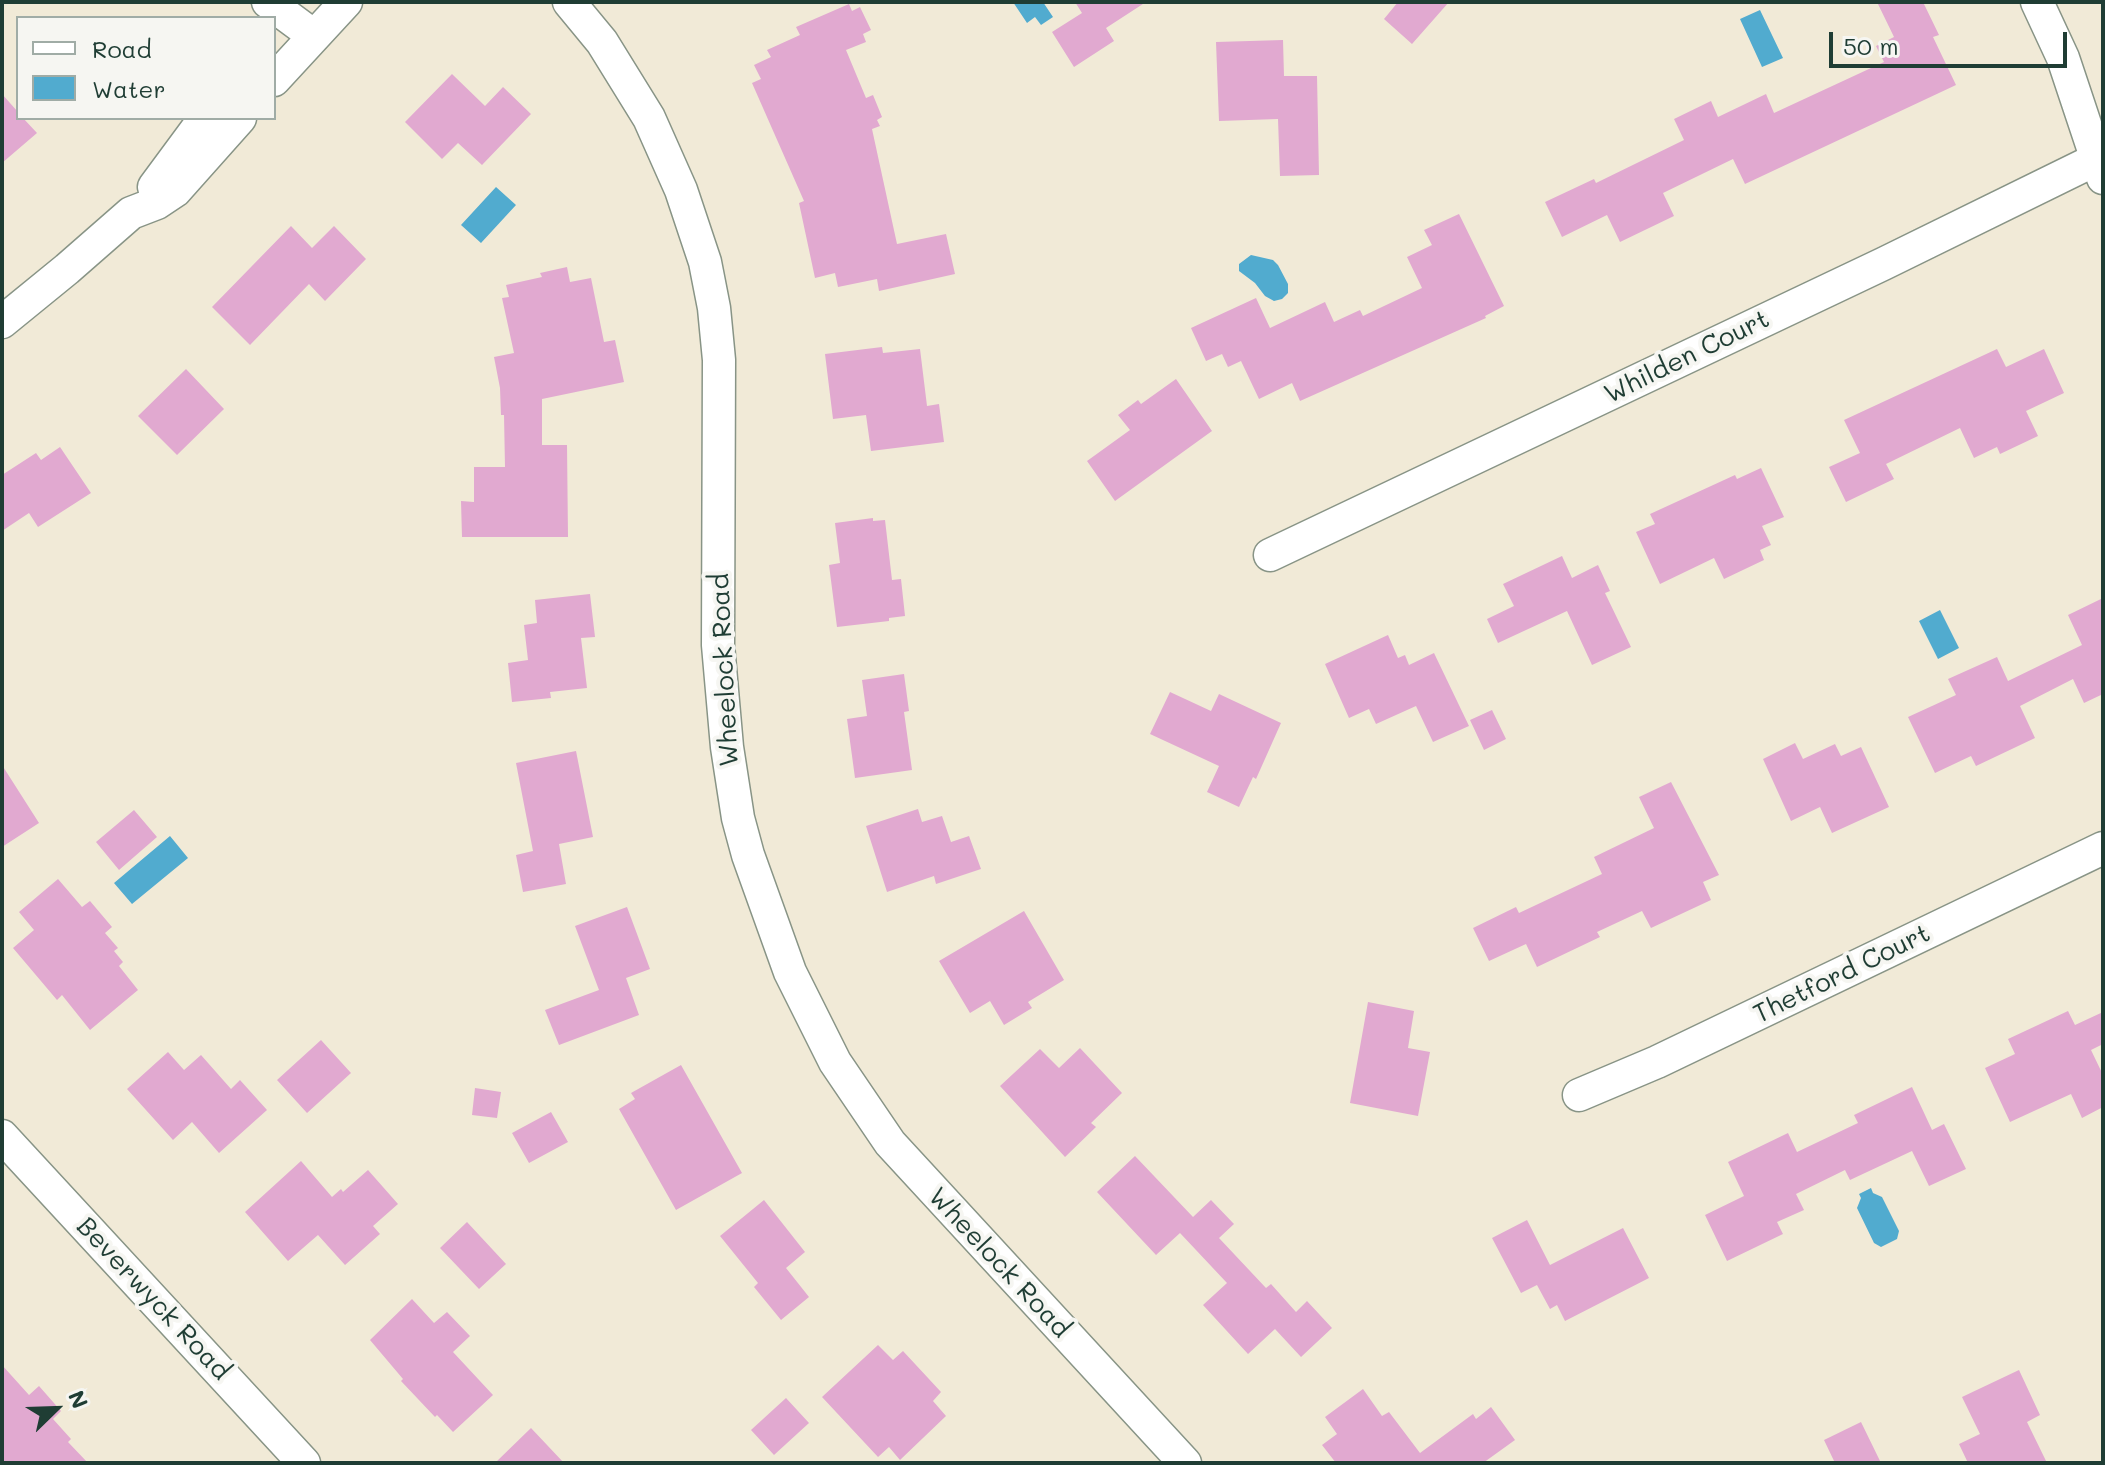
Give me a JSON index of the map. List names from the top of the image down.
{
  "streets": {
    "street": [
      "Whilden Court",
      "Wheelock Road",
      "Thetford Court",
      "Beverwyck Road"
    ]
  },
  "legend": ["Road", "Water"],
  "scale_bar": "50 m",
  "north": "top right"
}
